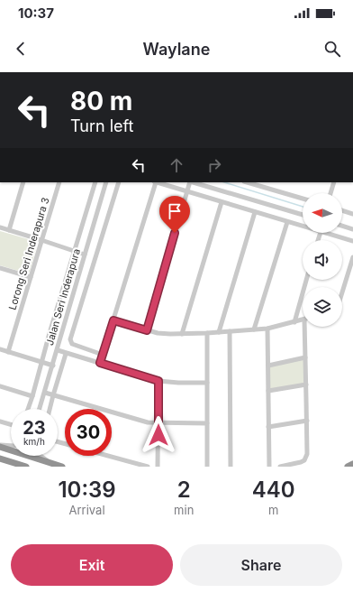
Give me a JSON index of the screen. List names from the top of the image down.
{
  "streets": {
    "street": ["Lorong Seri Inderapura 3", "Jalan Seri Inderapura"]
  },
  "north": "left",
  "page": {
    "status": "10:37",
    "header": "Waylane",
    "turn": ["80 m", "Turn left"],
    "speed": "23 km/h",
    "limit": "30",
    "eta": [
      "10:39",
      "Arrival",
      "2",
      "min",
      "440",
      "m"
    ],
    "buttons": ["Exit", "Share"]
  }
}
